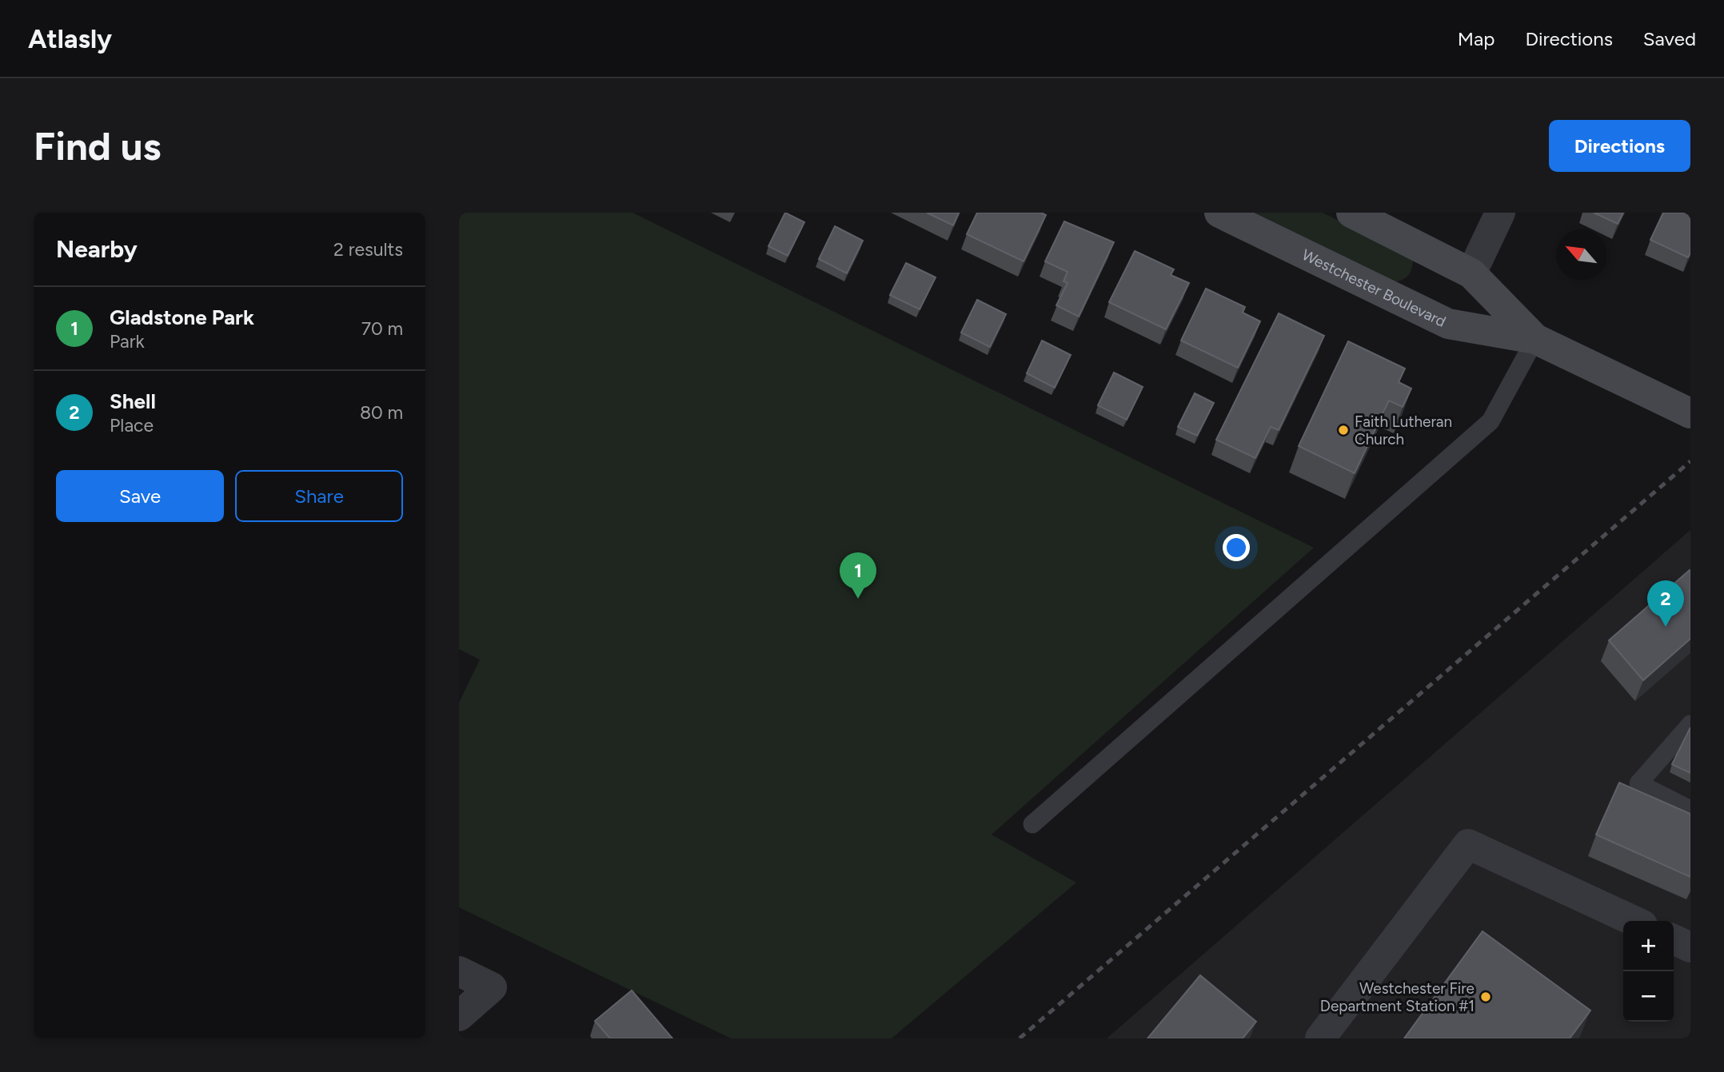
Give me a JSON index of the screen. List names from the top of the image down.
{
  "streets": {
    "street": ["Westchester Boulevard"]
  },
  "places": ["Faith Lutheran Church", "Westchester Fire Department Station #1"],
  "north": "top left",
  "page": {
    "header": "Atlasly",
    "nav": ["Map", "Directions", "Saved"],
    "buttons": [
      "Directions",
      ["Save", "Share"]
    ],
    "title": "Find us",
    "heading": ["Nearby", "2 results"],
    "list": [
      {
        "mark": "1",
        "name": "Gladstone Park",
        "note": "Park",
        "value": "70 m"
      },
      {
        "mark": "2",
        "name": "Shell",
        "note": "Place",
        "value": "80 m"
      }
    ],
    "pins": ["1", "2"],
    "map_buttons": ["+", "−"]
  }
}
